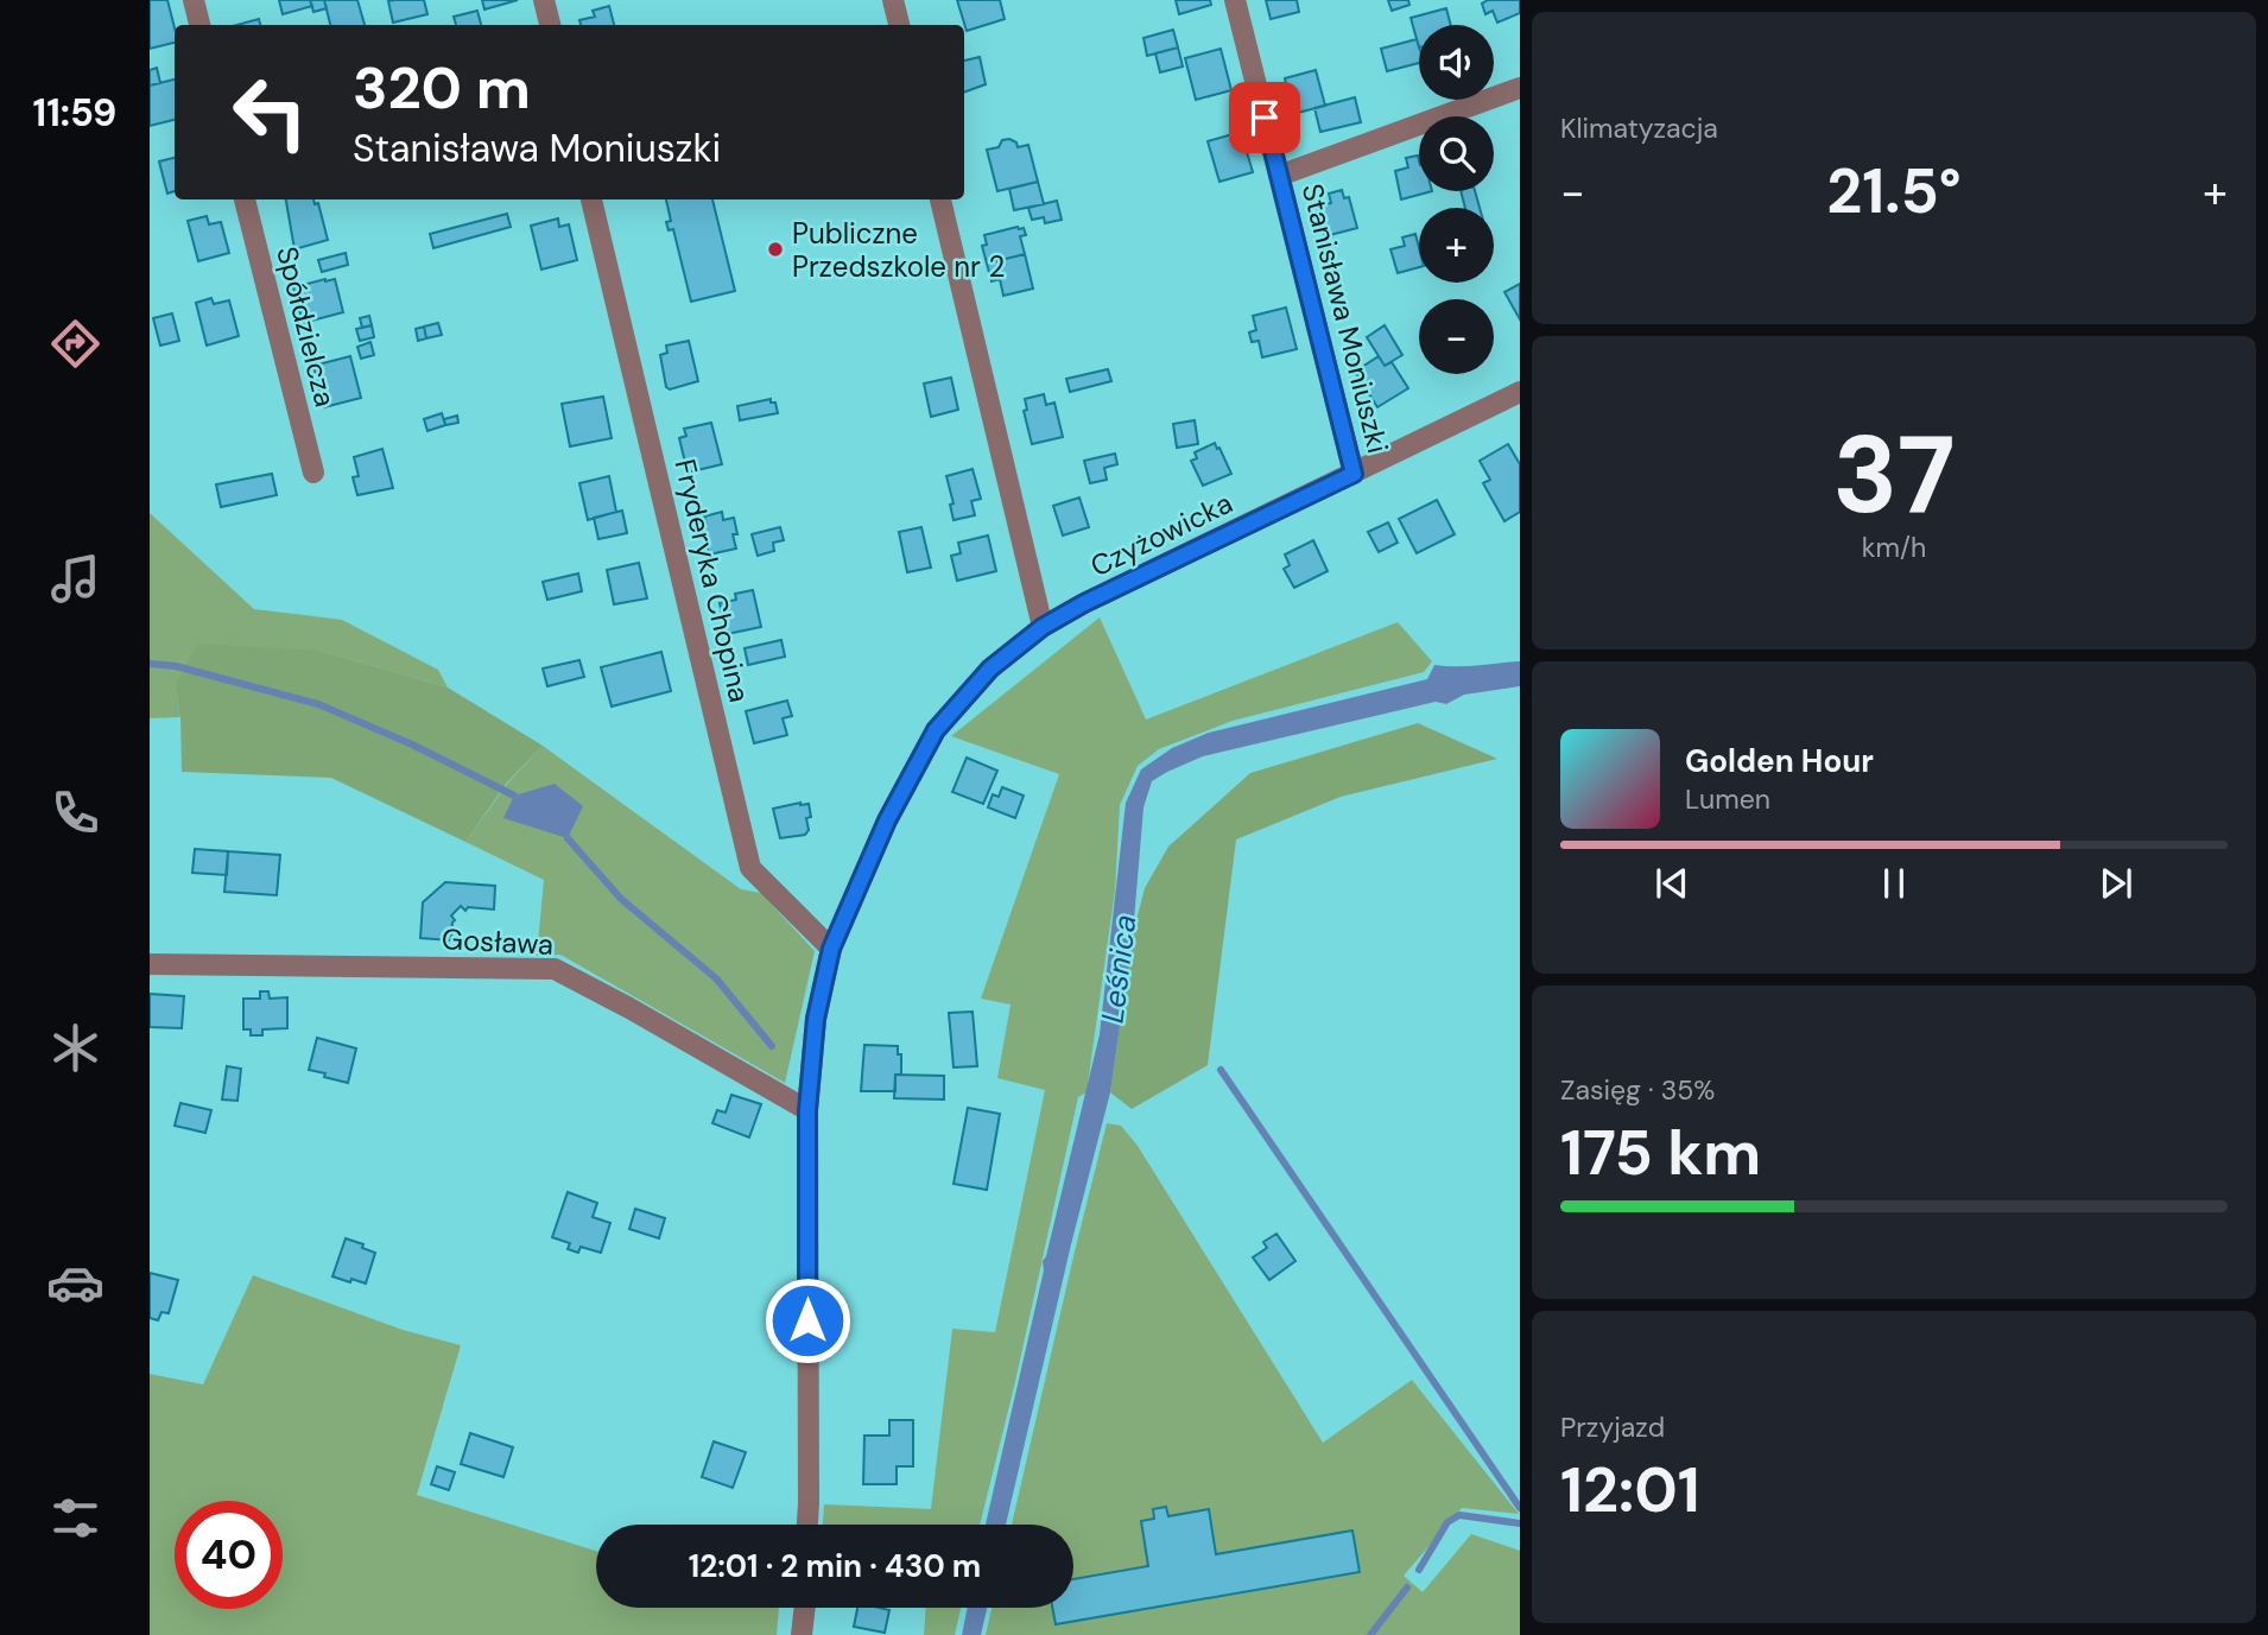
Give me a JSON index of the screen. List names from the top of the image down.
{
  "streets": {
    "street": [
      "Stanisława Moniuszki",
      "Spółdzielcza",
      "Czyżowicka",
      "Fryderyka Chopina",
      "Gosława"
    ]
  },
  "crossings": [
    ["Stanisława Moniuszki", "Czyżowicka"],
    ["Czyżowicka", "Fryderyka Chopina"],
    ["Czyżowicka", "Gosława"]
  ],
  "water": ["Leśnica"],
  "places": ["Publiczne Przedszkole nr 2"],
  "page": {
    "tabs": "11:59",
    "tile": [
      "Klimatyzacja",
      ["37", "km/h"],
      ["Zasięg · 35%", "175 km"],
      ["Przyjazd", "12:01"]
    ],
    "map_buttons": ["+", "−"],
    "turn": ["320 m", "Stanisława Moniuszki"],
    "heat": ["−", "21.5°", "+"],
    "song": ["Golden Hour", "Lumen"],
    "limit": "40",
    "trip": "12:01 · 2 min · 430 m"
  }
}
